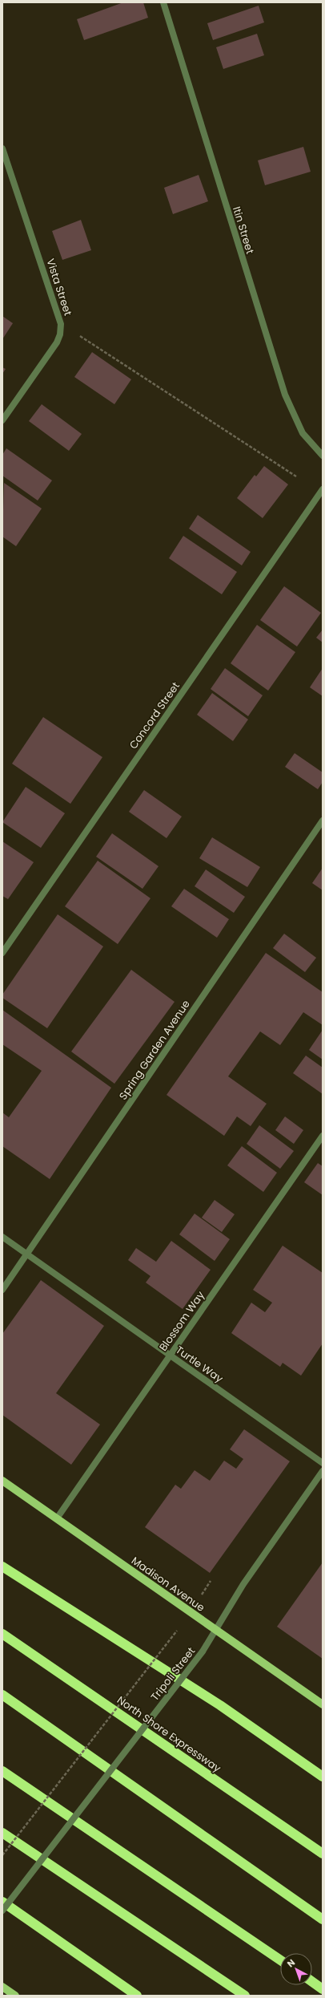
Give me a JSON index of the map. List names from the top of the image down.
{
  "streets": {
    "highway": ["North Shore Expressway"],
    "main road": ["Madison Avenue"],
    "street": [
      "Itin Street",
      "Vista Street",
      "Concord Street",
      "Spring Garden Avenue",
      "Blossom Way",
      "Turtle Way",
      "Tripoli Street"
    ]
  },
  "crossings": [
    ["Spring Garden Avenue", "Turtle Way"],
    ["Blossom Way", "Turtle Way"],
    ["Blossom Way", "Madison Avenue"],
    ["Madison Avenue", "Tripoli Street"]
  ],
  "north": "top left"
}
